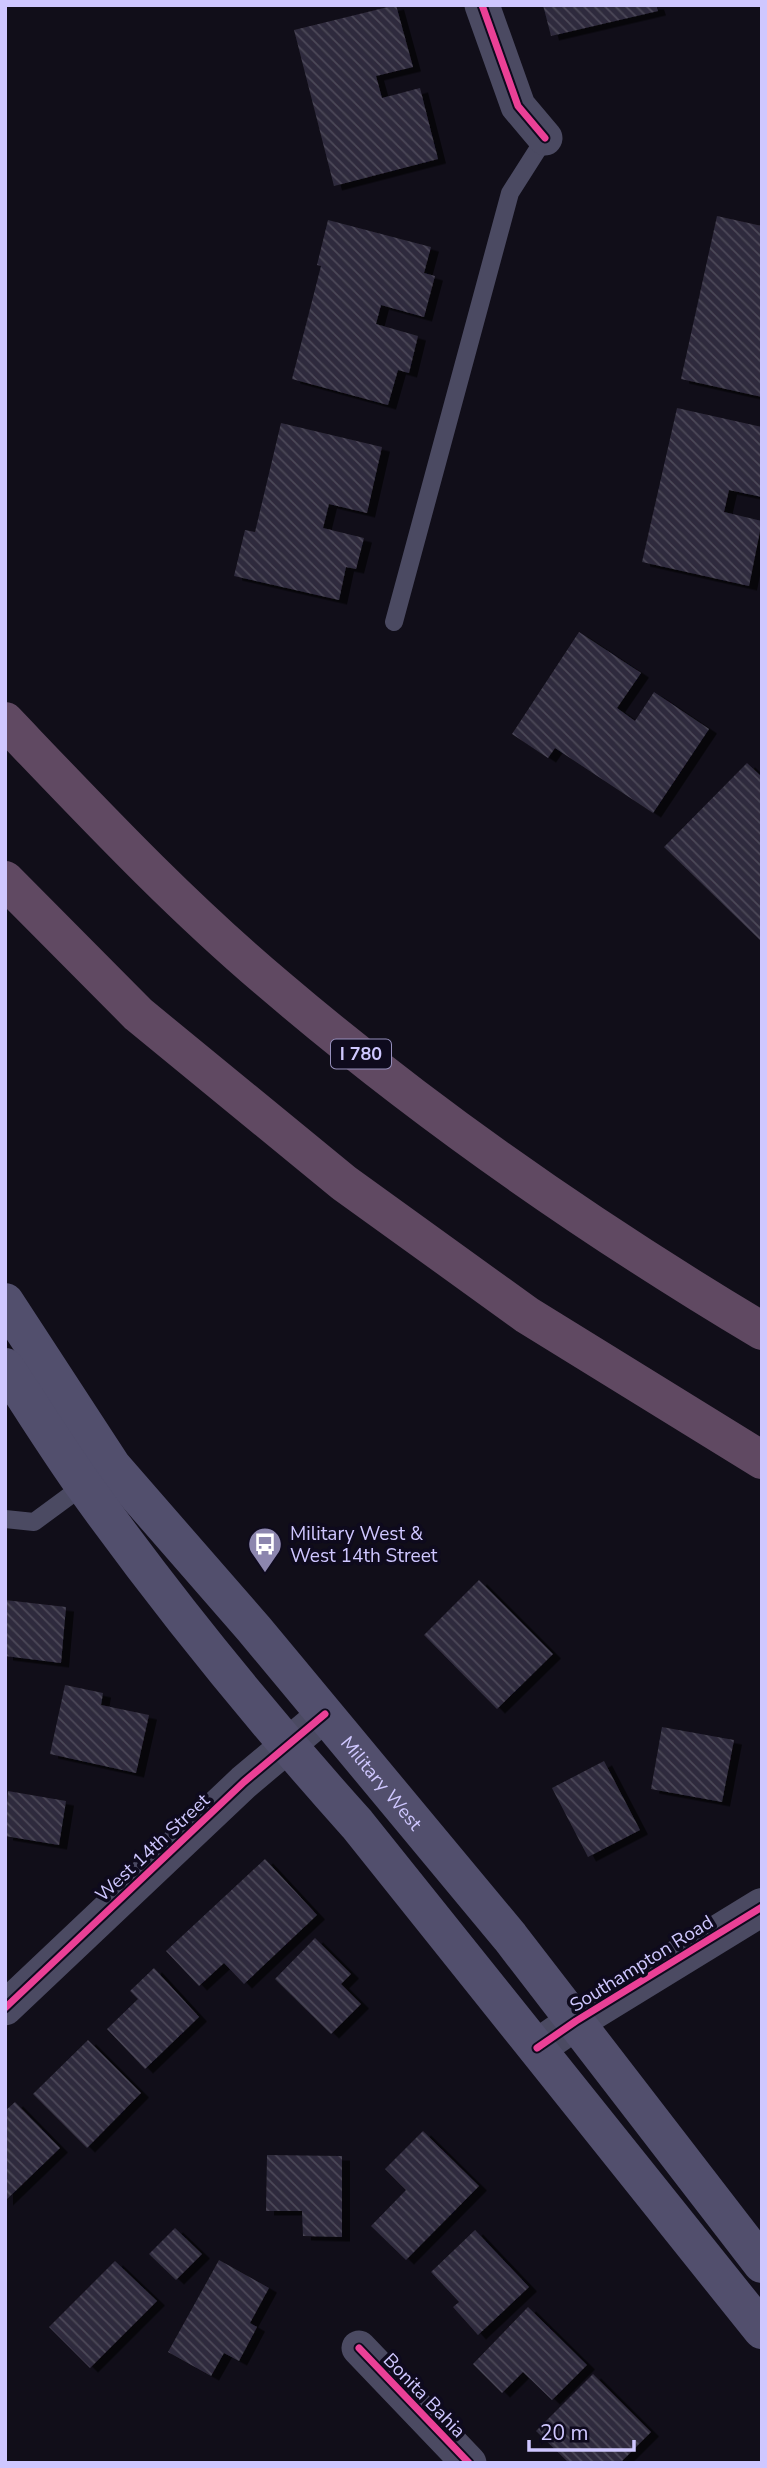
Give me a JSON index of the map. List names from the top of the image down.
{
  "streets": {
    "highway": ["I 780"],
    "main road": ["Military West"],
    "street": ["West 14th Street", "Southampton Road", "Bonita Bahia"]
  },
  "crossings": [
    ["Military West", "West 14th Street"],
    ["Military West", "Southampton Road"]
  ],
  "places": {
    "bus stop": ["Military West & West 14th Street"]
  },
  "scale_bar": "20 m"
}
